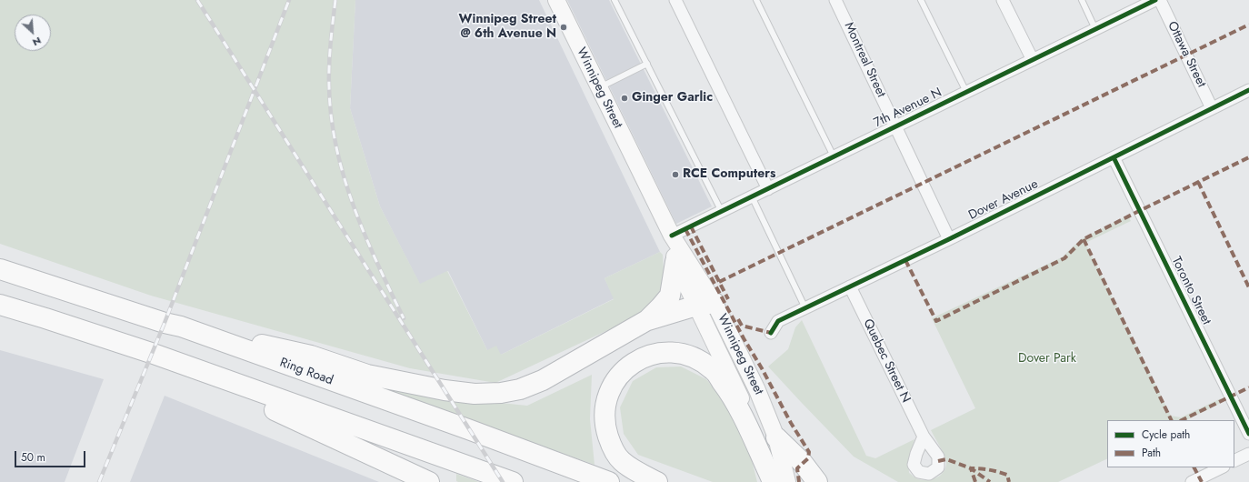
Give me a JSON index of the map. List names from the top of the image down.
{
  "streets": {
    "highway": ["Ring Road"],
    "main road": ["Winnipeg Street"],
    "street": [
      "Ottawa Street",
      "Montreal Street",
      "7th Avenue N",
      "Dover Avenue",
      "Toronto Street",
      "Quebec Street N"
    ]
  },
  "crossings": [
    ["Ottawa Street", "Dover Avenue"],
    ["Montreal Street", "7th Avenue N"],
    ["Montreal Street", "Dover Avenue"],
    ["Winnipeg Street", "7th Avenue N"],
    ["Dover Avenue", "Toronto Street"],
    ["Dover Avenue", "Quebec Street N"]
  ],
  "parks": ["Dover Park"],
  "places": ["Winnipeg Street @ 6th Avenue N", "Ginger Garlic", "RCE Computers"],
  "legend": ["Cycle path", "Path"],
  "scale_bar": "50 m",
  "north": "bottom right"
}
